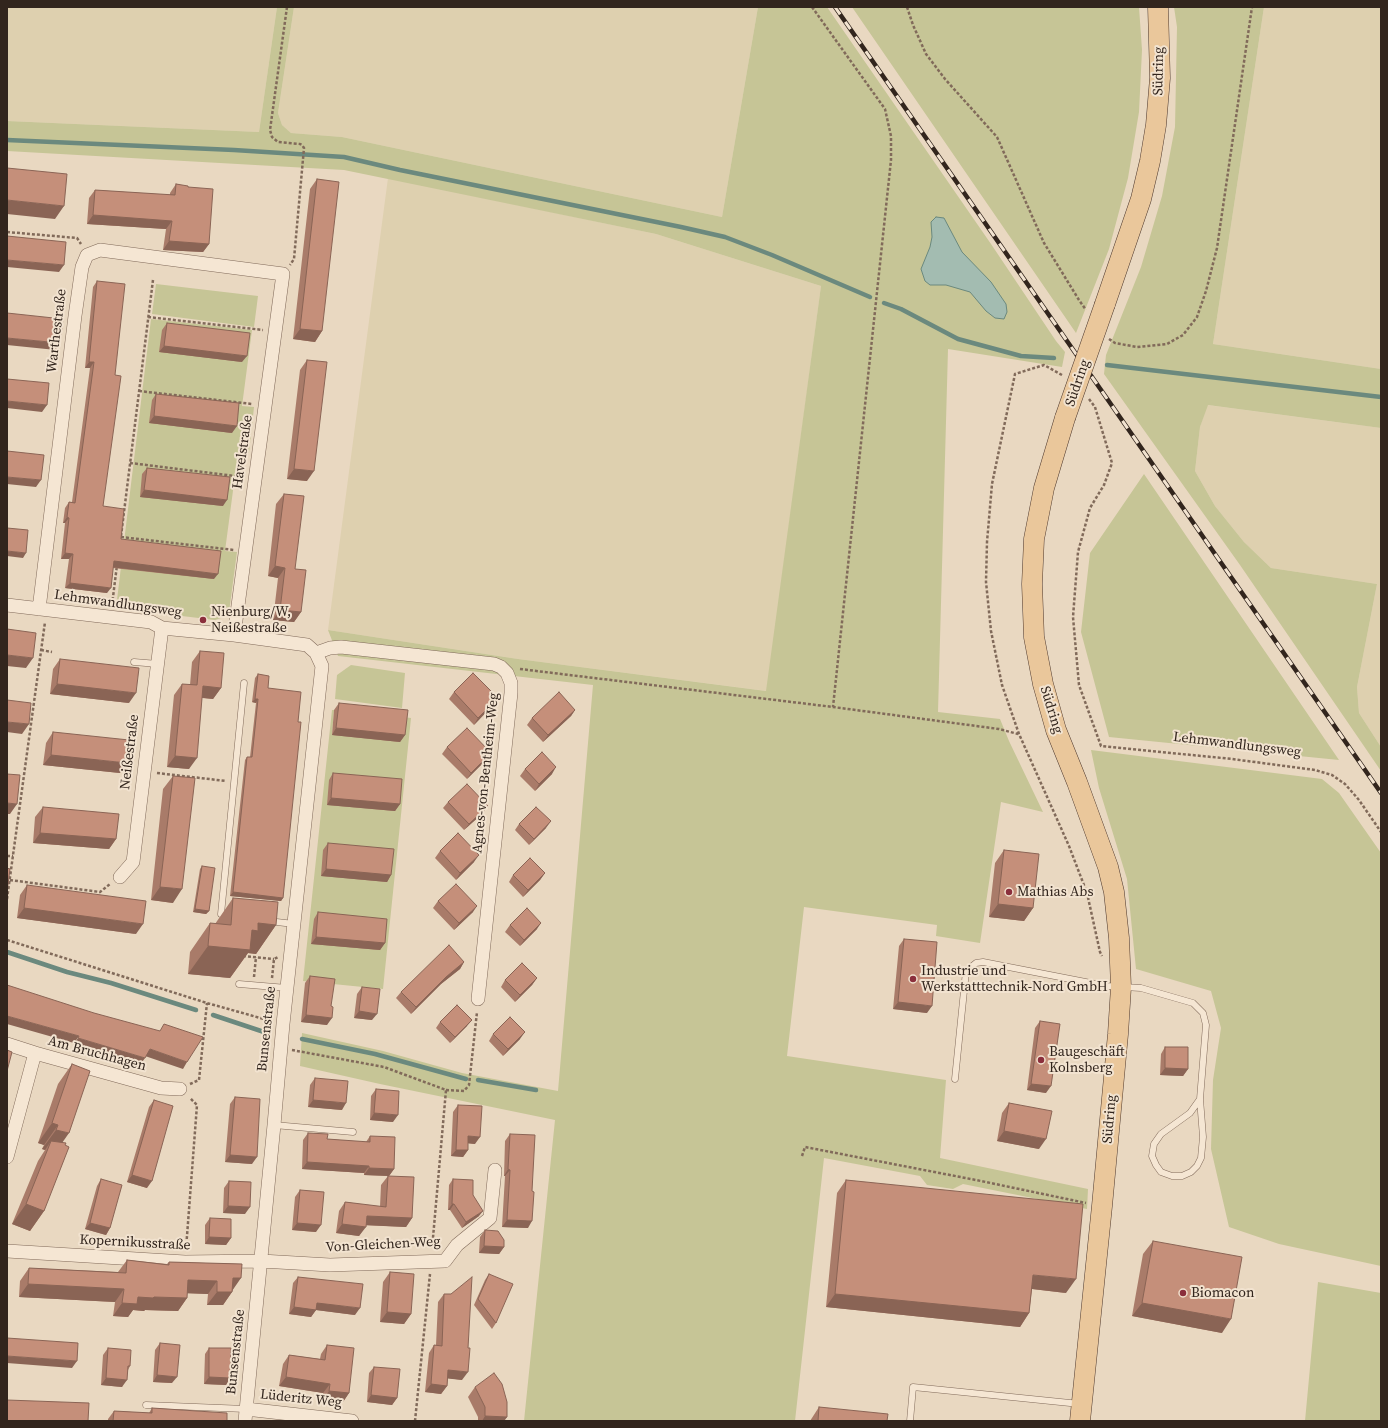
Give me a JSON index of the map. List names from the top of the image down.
{
  "streets": {
    "main road": ["Südring"],
    "street": [
      "Warthestraße",
      "Havelstraße",
      "Lehmwandlungsweg",
      "Neißestraße",
      "Agnes-von-Bentheim-Weg",
      "Bunsenstraße",
      "Am Bruchhagen",
      "Kopernikusstraße",
      "Von-Gleichen-Weg",
      "Lüderitz Weg"
    ]
  },
  "crossings": [
    ["Warthestraße", "Lehmwandlungsweg"],
    ["Havelstraße", "Lehmwandlungsweg"],
    ["Lehmwandlungsweg", "Neißestraße"],
    ["Lehmwandlungsweg", "Bunsenstraße"],
    ["Bunsenstraße", "Kopernikusstraße"],
    ["Bunsenstraße", "Von-Gleichen-Weg"],
    ["Bunsenstraße", "Lüderitz Weg"],
    ["Kopernikusstraße", "Von-Gleichen-Weg"]
  ],
  "places": [
    "Nienburg/W, Neißestraße",
    "Mathias Abs",
    "Industrie und Werkstatttechnik-Nord GmbH",
    "Baugeschäft Kolnsberg",
    "Biomacon"
  ]
}
